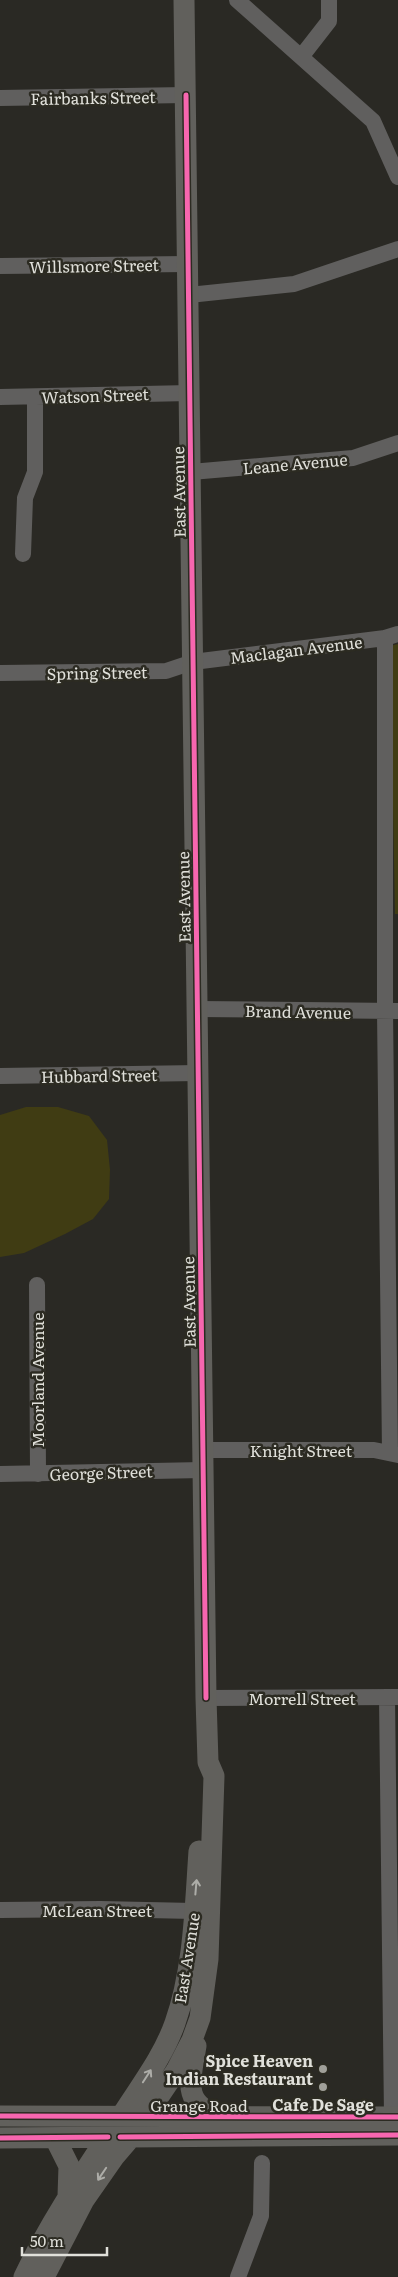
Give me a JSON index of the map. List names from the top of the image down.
{
  "streets": {
    "main road": ["East Avenue", "Grange Road"],
    "street": [
      "Fairbanks Street",
      "Willsmore Street",
      "Watson Street",
      "Leane Avenue",
      "Maclagan Avenue",
      "Spring Street",
      "Brand Avenue",
      "Hubbard Street",
      "Moorland Avenue",
      "Knight Street",
      "George Street",
      "Morrell Street",
      "McLean Street"
    ]
  },
  "crossings": [
    ["Fairbanks Street", "East Avenue"],
    ["Willsmore Street", "East Avenue"],
    ["Watson Street", "East Avenue"],
    ["Leane Avenue", "East Avenue"],
    ["East Avenue", "Maclagan Avenue"],
    ["East Avenue", "Spring Street"],
    ["East Avenue", "Brand Avenue"],
    ["East Avenue", "Hubbard Street"],
    ["East Avenue", "Knight Street"],
    ["East Avenue", "George Street"],
    ["East Avenue", "Morrell Street"],
    ["East Avenue", "McLean Street"],
    ["East Avenue", "Grange Road"],
    ["Maclagan Avenue", "Spring Street"],
    ["Moorland Avenue", "George Street"],
    ["Knight Street", "George Street"]
  ],
  "places": ["Spice Heaven Indian Restaurant", "Cafe De Sage"],
  "scale_bar": "50 m"
}
